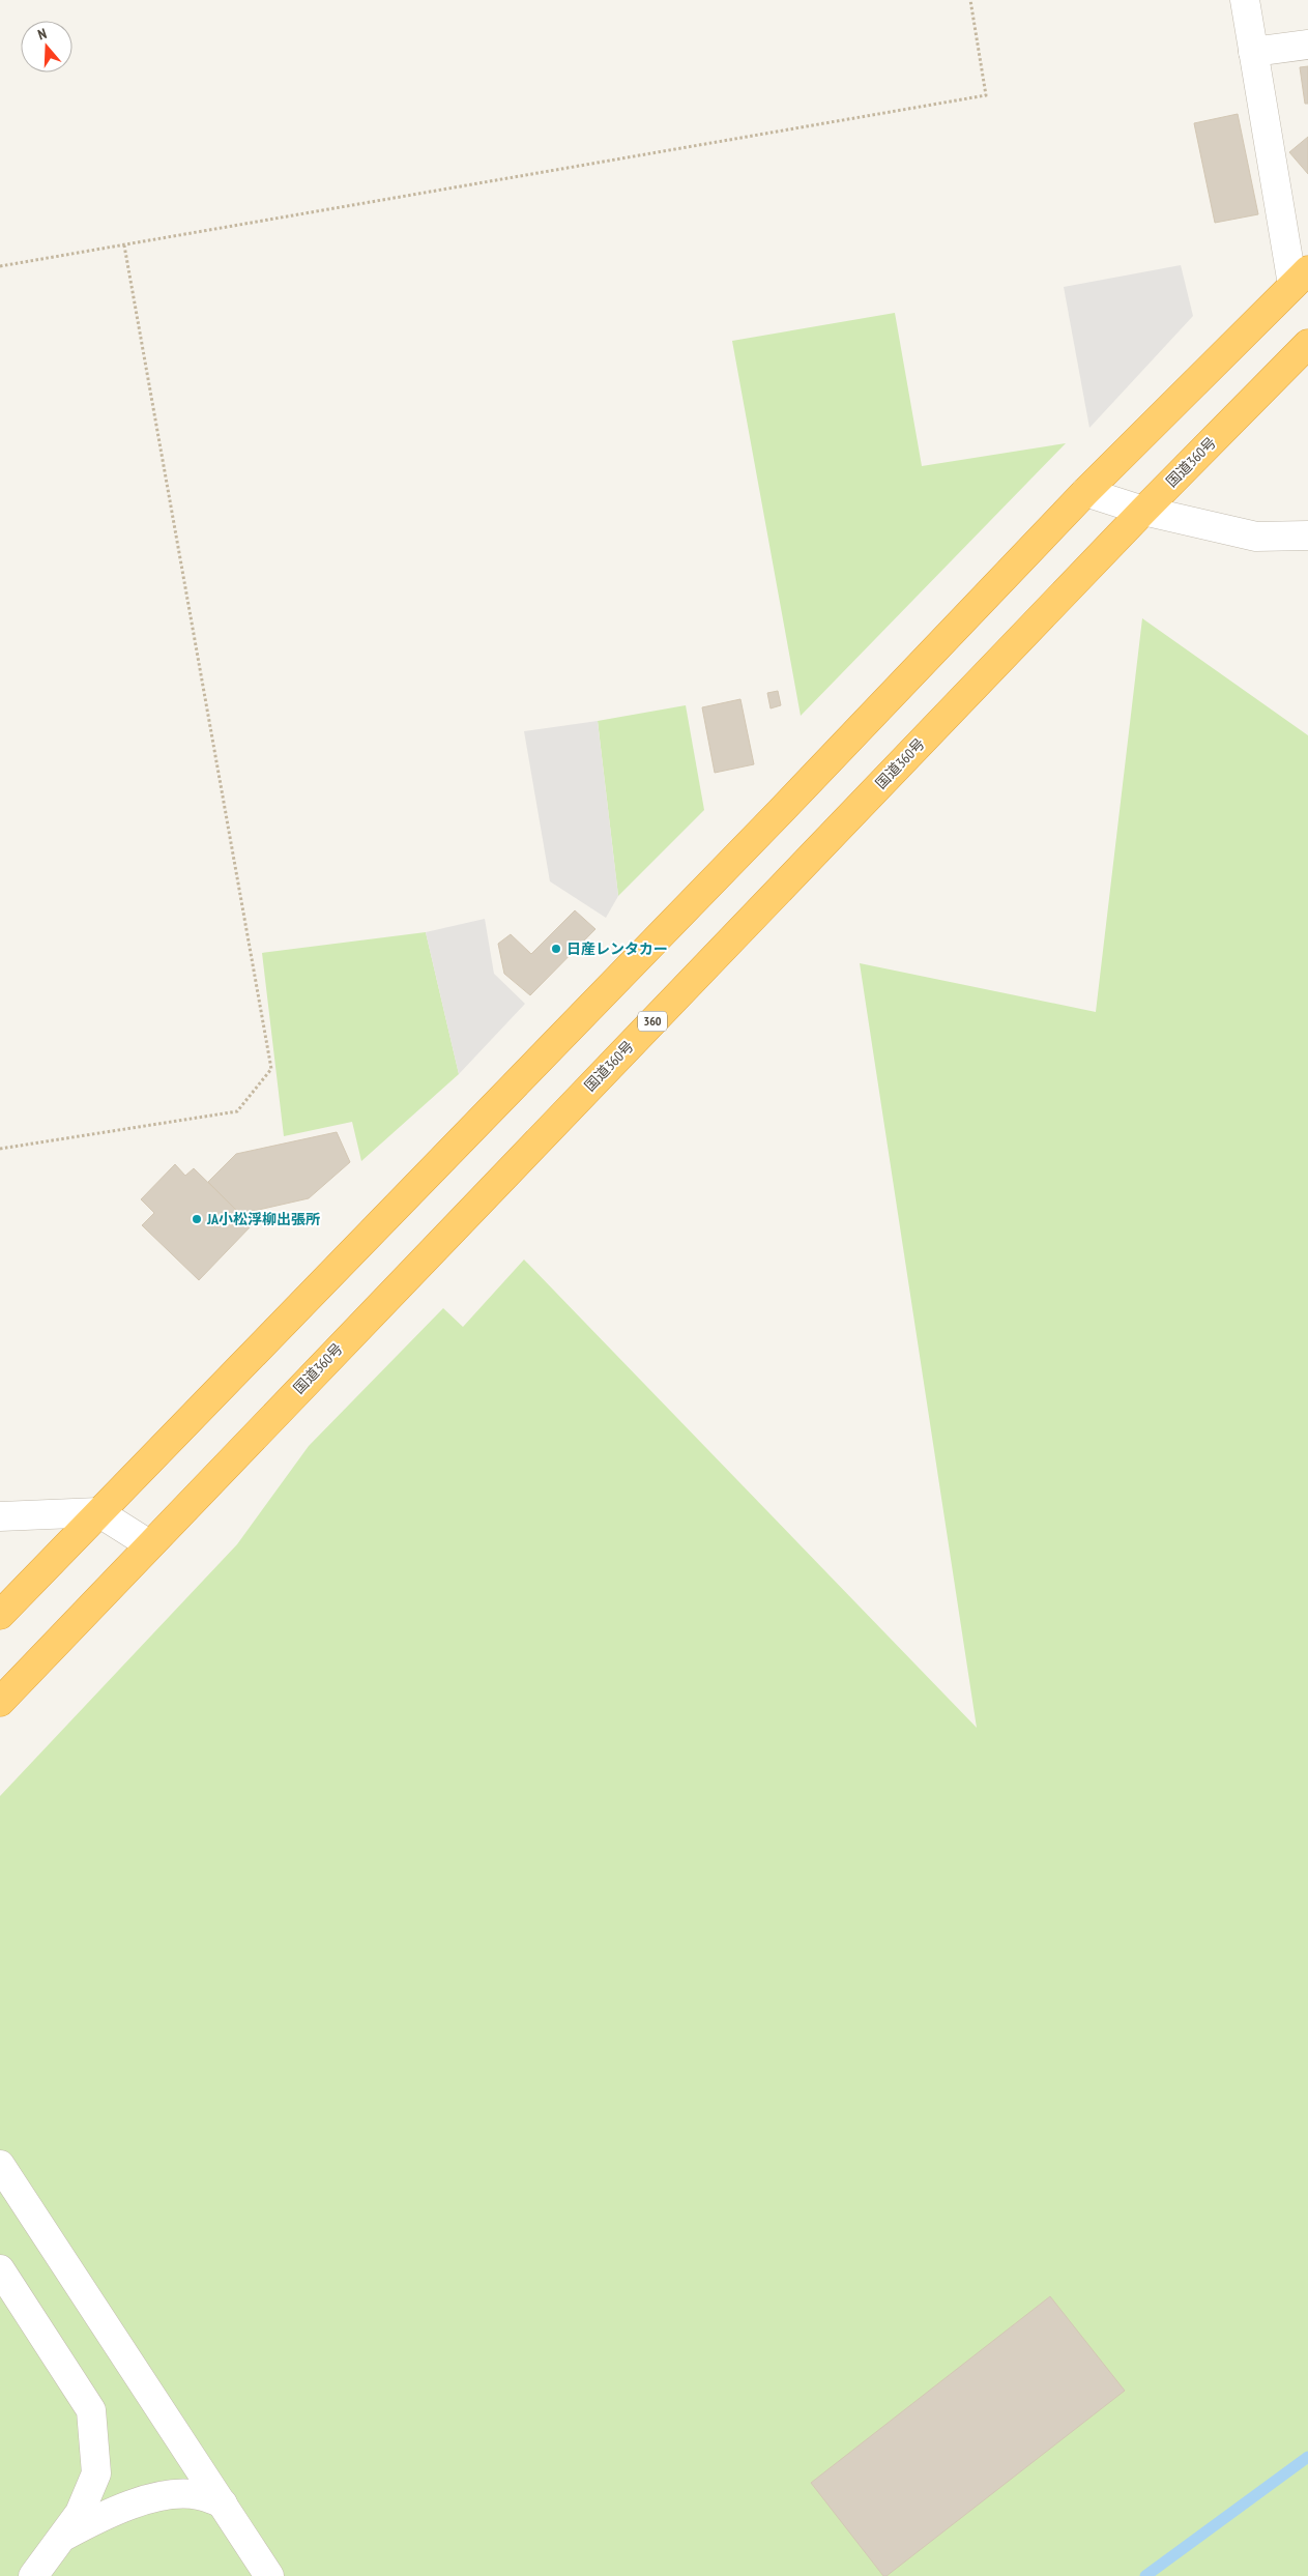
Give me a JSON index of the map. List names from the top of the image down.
{
  "streets": {
    "highway": ["国道360号", "360"]
  },
  "places": ["日産レンタカー", "JA小松浮柳出張所"],
  "north": "top"
}
